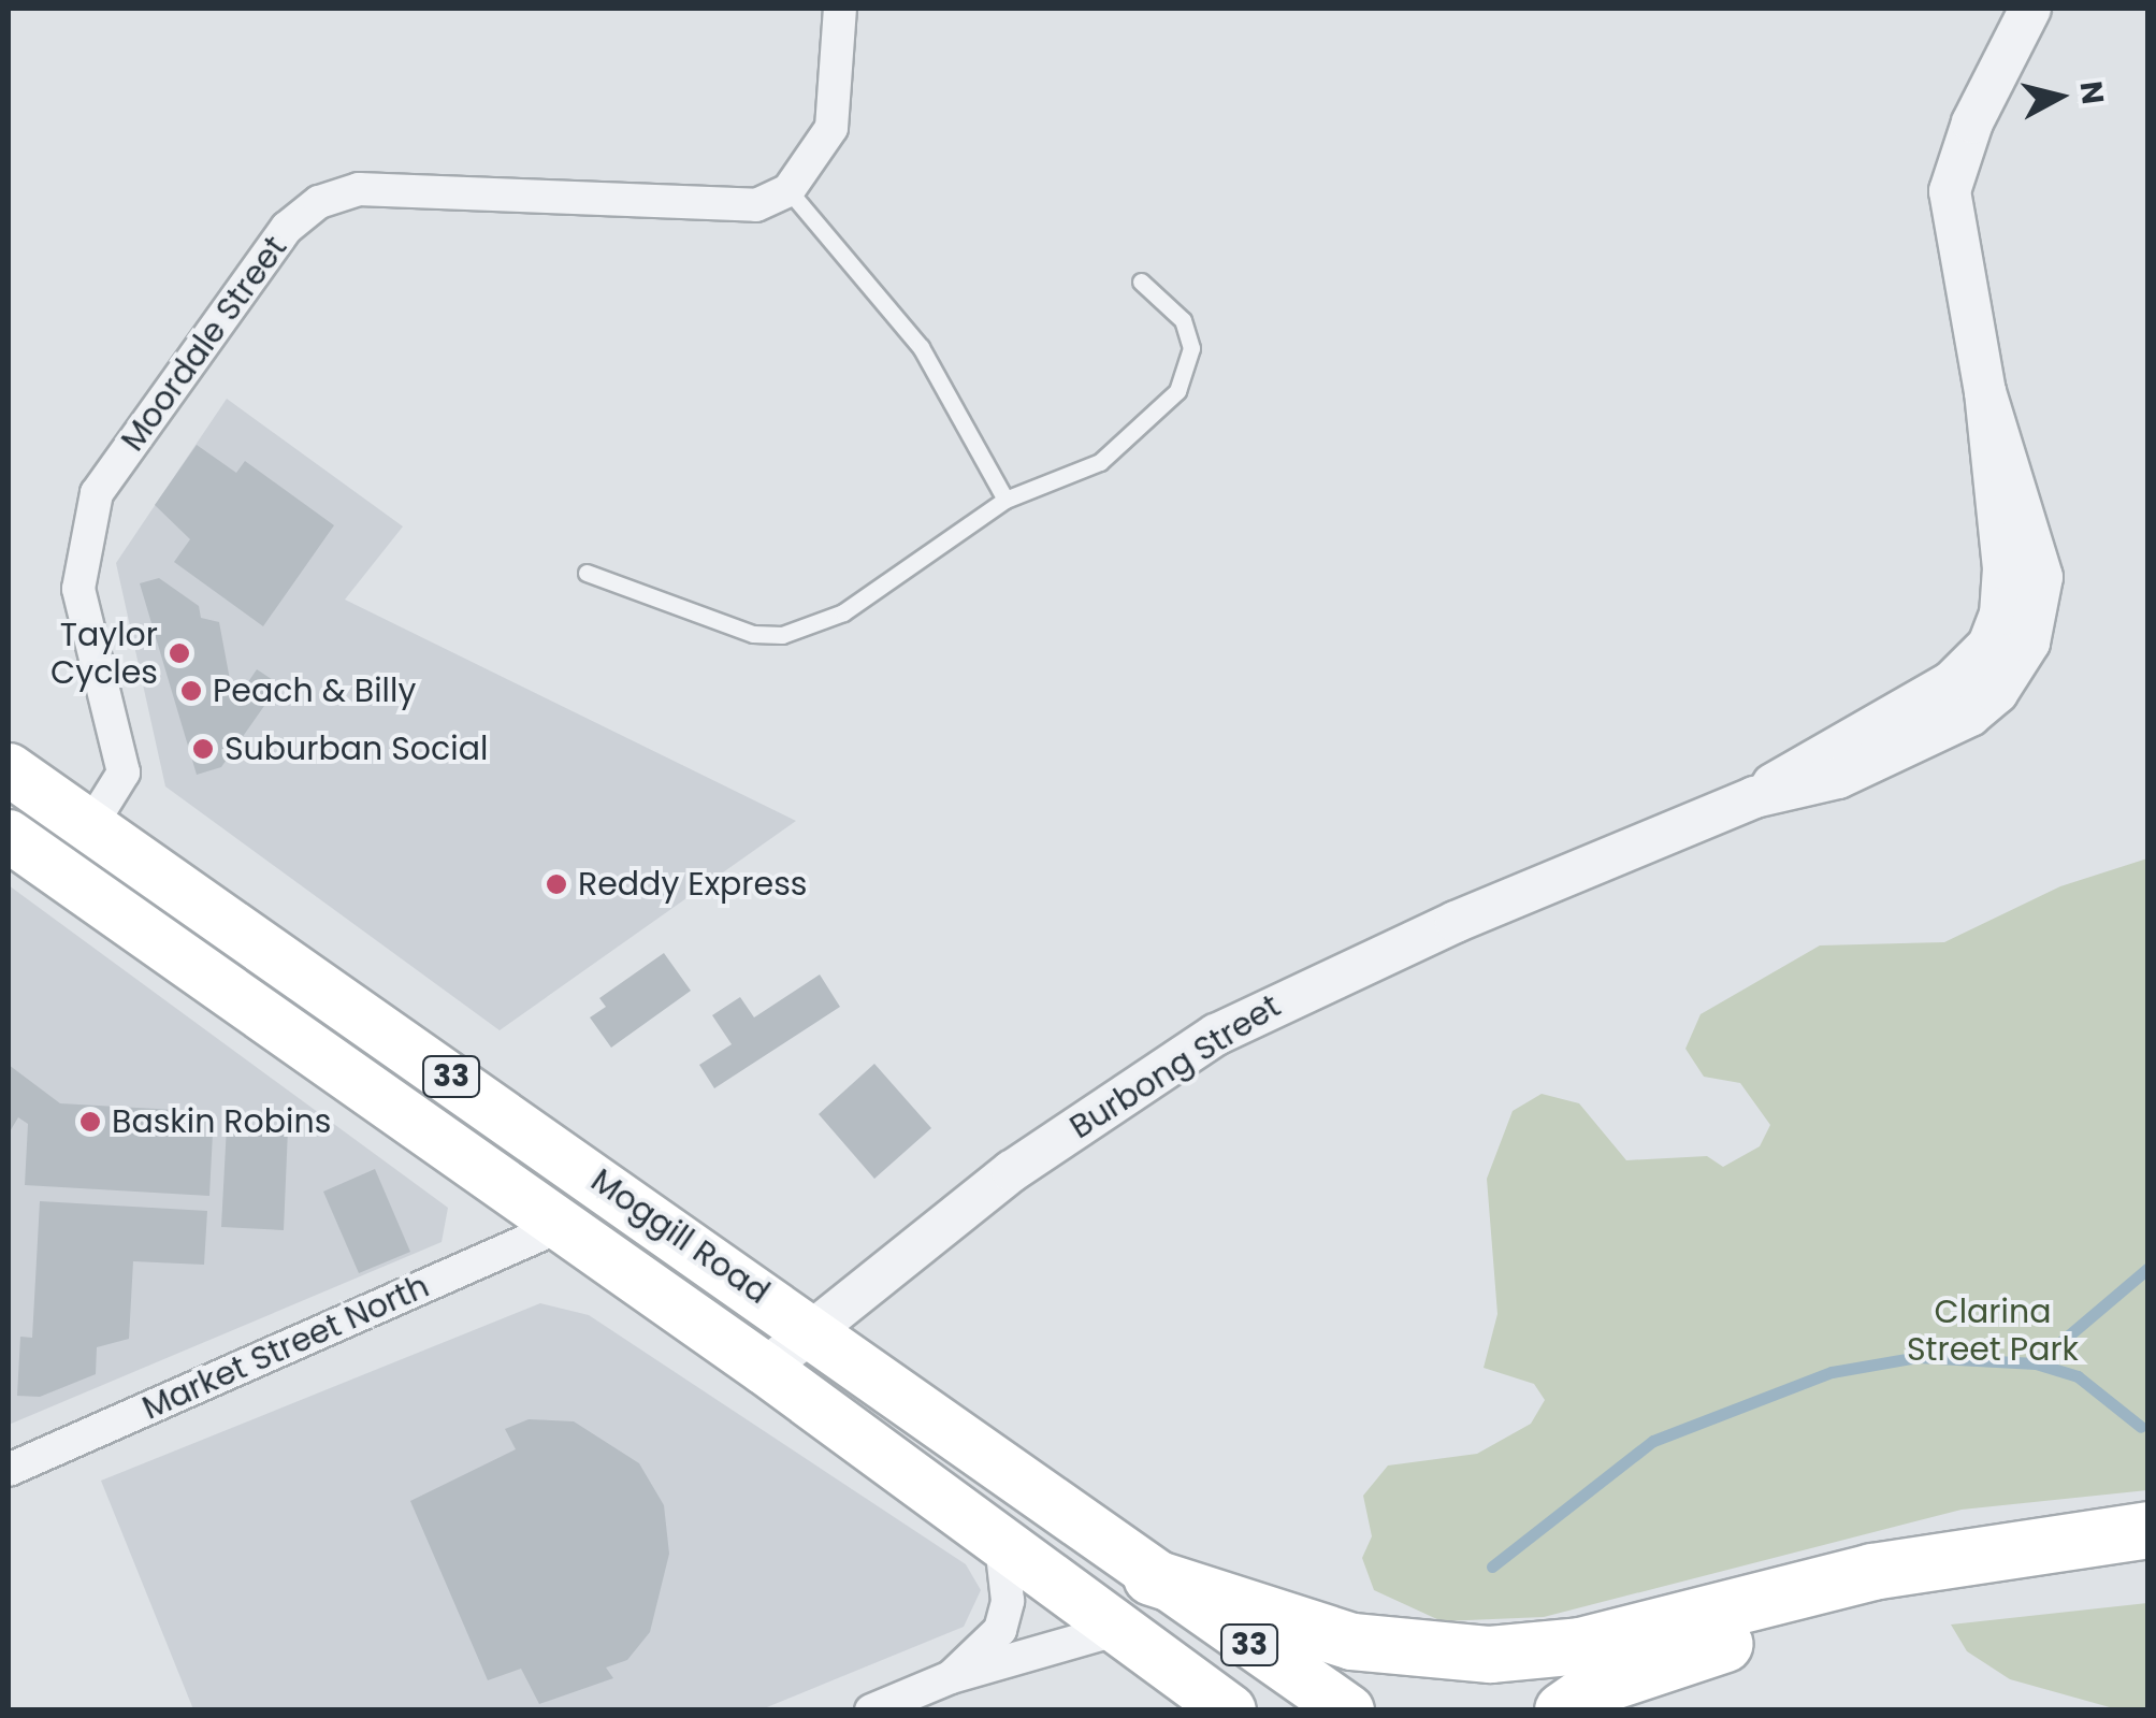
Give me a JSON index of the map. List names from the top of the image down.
{
  "streets": {
    "highway": ["33", "Moggill Road"],
    "street": ["Moordale Street", "Burbong Street", "Market Street North"]
  },
  "crossings": [
    ["Moordale Street", "Moggill Road"],
    ["Burbong Street", "Moggill Road"],
    ["Moggill Road", "Market Street North"]
  ],
  "parks": ["Clarina Street Park"],
  "places": [
    "Taylor Cycles",
    "Peach & Billy",
    "Suburban Social",
    "Reddy Express",
    "Baskin Robins"
  ],
  "north": "right"
}
